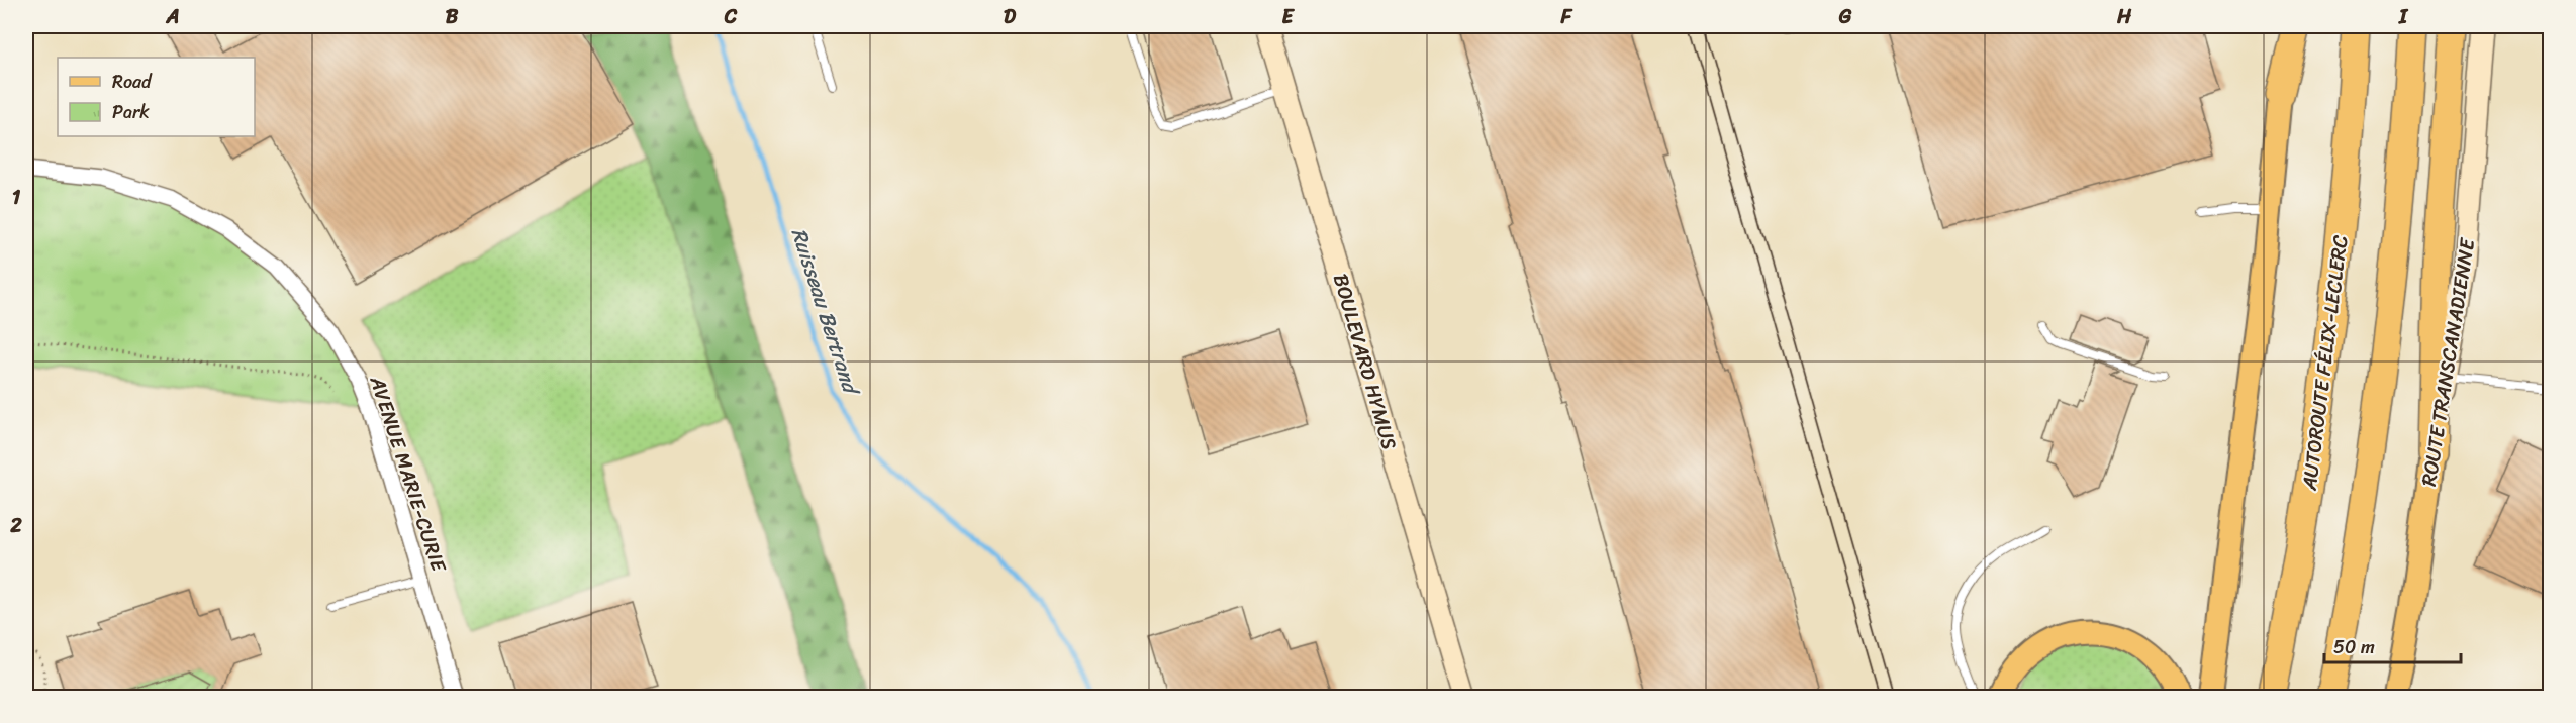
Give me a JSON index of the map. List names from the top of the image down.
{
  "streets": {
    "highway": ["AUTOROUTE FÉLIX-LECLERC"],
    "main road": ["ROUTE TRANSCANADIENNE"],
    "street": ["BOULEVARD HYMUS", "AVENUE MARIE-CURIE"]
  },
  "water": ["Ruisseau Bertrand"],
  "legend": ["Road", "Park"],
  "scale_bar": "50 m",
  "grid": {
    "columns": [
      "A",
      "B",
      "C",
      "D",
      "E",
      "F",
      "G",
      "H",
      "I"
    ],
    "rows": ["1", "2"]
  }
}
